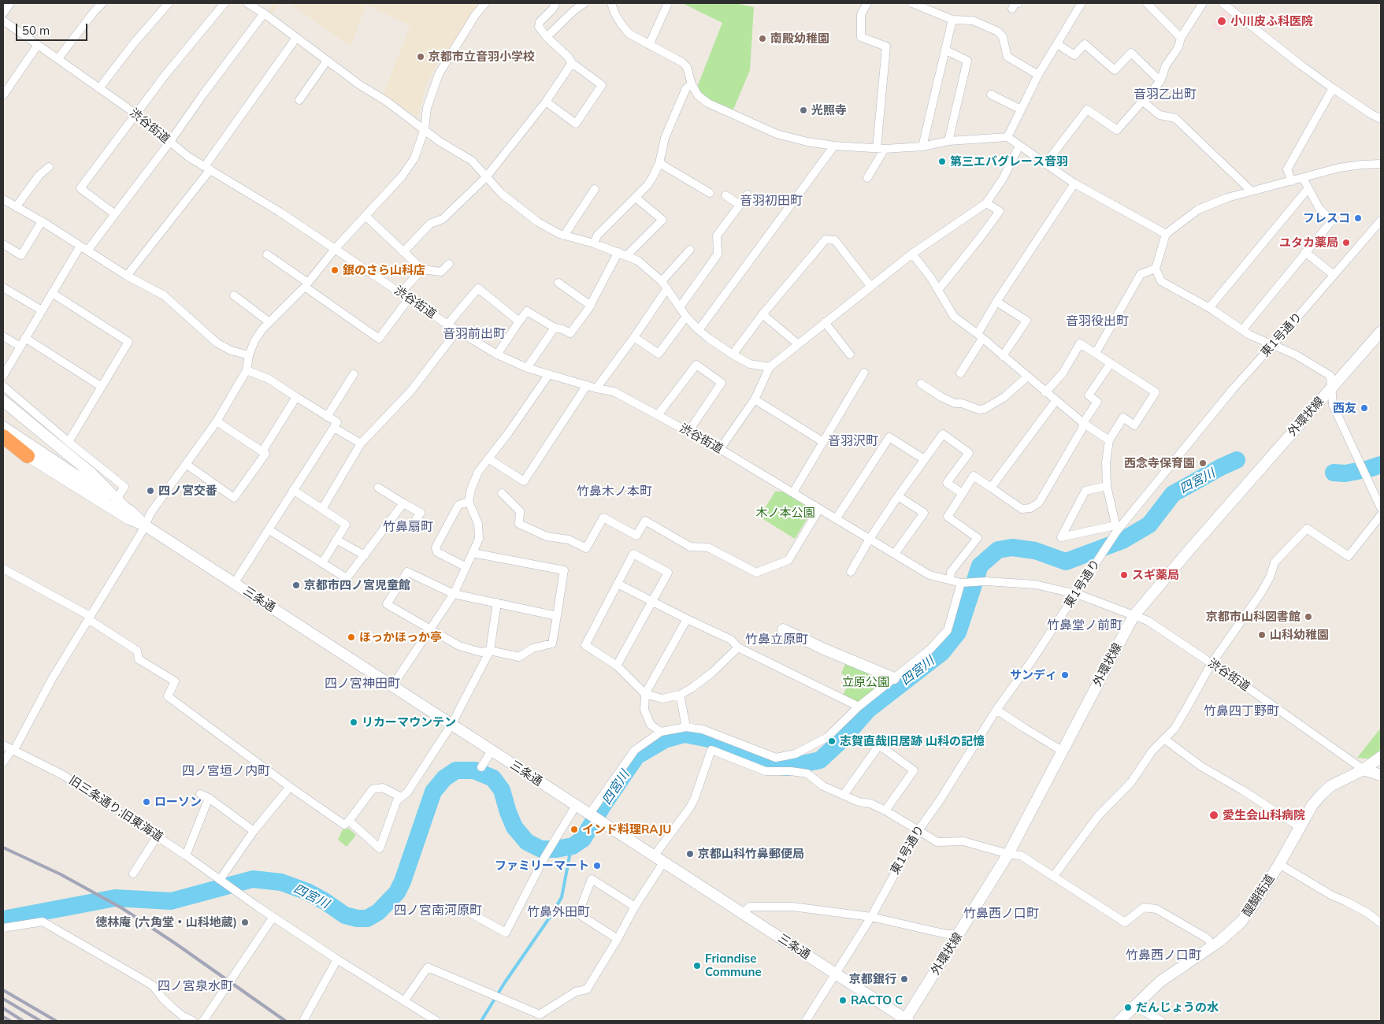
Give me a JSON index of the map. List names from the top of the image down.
{
  "streets": {
    "main road": [
      "渋谷街道",
      "外環状線",
      "三条通",
      "醍醐街道"
    ],
    "street": ["東1号通り", "旧三条通り;旧東海道"]
  },
  "crossings": [
    ["渋谷街道", "東1号通り"],
    ["渋谷街道", "外環状線"],
    ["渋谷街道", "醍醐街道"],
    ["東1号通り", "三条通"],
    ["外環状線", "三条通"]
  ],
  "districts": [
    "音羽乙出町",
    "音羽初田町",
    "音羽役出町",
    "音羽前出町",
    "音羽沢町",
    "竹鼻木ノ本町",
    "竹鼻扇町",
    "竹鼻堂ノ前町",
    "竹鼻立原町",
    "四ノ宮神田町",
    "竹鼻四丁野町",
    "四ノ宮垣ノ内町",
    "四ノ宮南河原町",
    "竹鼻外田町",
    "竹鼻西ノ口町",
    "竹鼻西ノ口町",
    "四ノ宮泉水町"
  ],
  "water": ["四宮川"],
  "parks": ["木ノ本公園", "立原公園"],
  "places": [
    "小川皮ふ科医院",
    "南殿幼稚園",
    "京都市立音羽小学校",
    "光照寺",
    "第三エバグレース音羽",
    "フレスコ",
    "ユタカ薬局",
    "銀のさら山科店",
    "西友",
    "西念寺保育園",
    "四ノ宮交番",
    "スギ薬局",
    "京都市四ノ宮児童館",
    "京都市山科図書館",
    "山科幼稚園",
    "ほっかほっか亭",
    "サンディ",
    "リカーマウンテン",
    "志賀直哉旧居跡 山科の記憶",
    "ローソン",
    "愛生会山科病院",
    "インド料理RAJU",
    "京都山科竹鼻郵便局",
    "ファミリーマート",
    "徳林庵 (六角堂・山科地蔵)",
    "Friandise Commune",
    "京都銀行",
    "RACTO C",
    "だんじょうの水"
  ],
  "scale_bar": "50 m"
}
